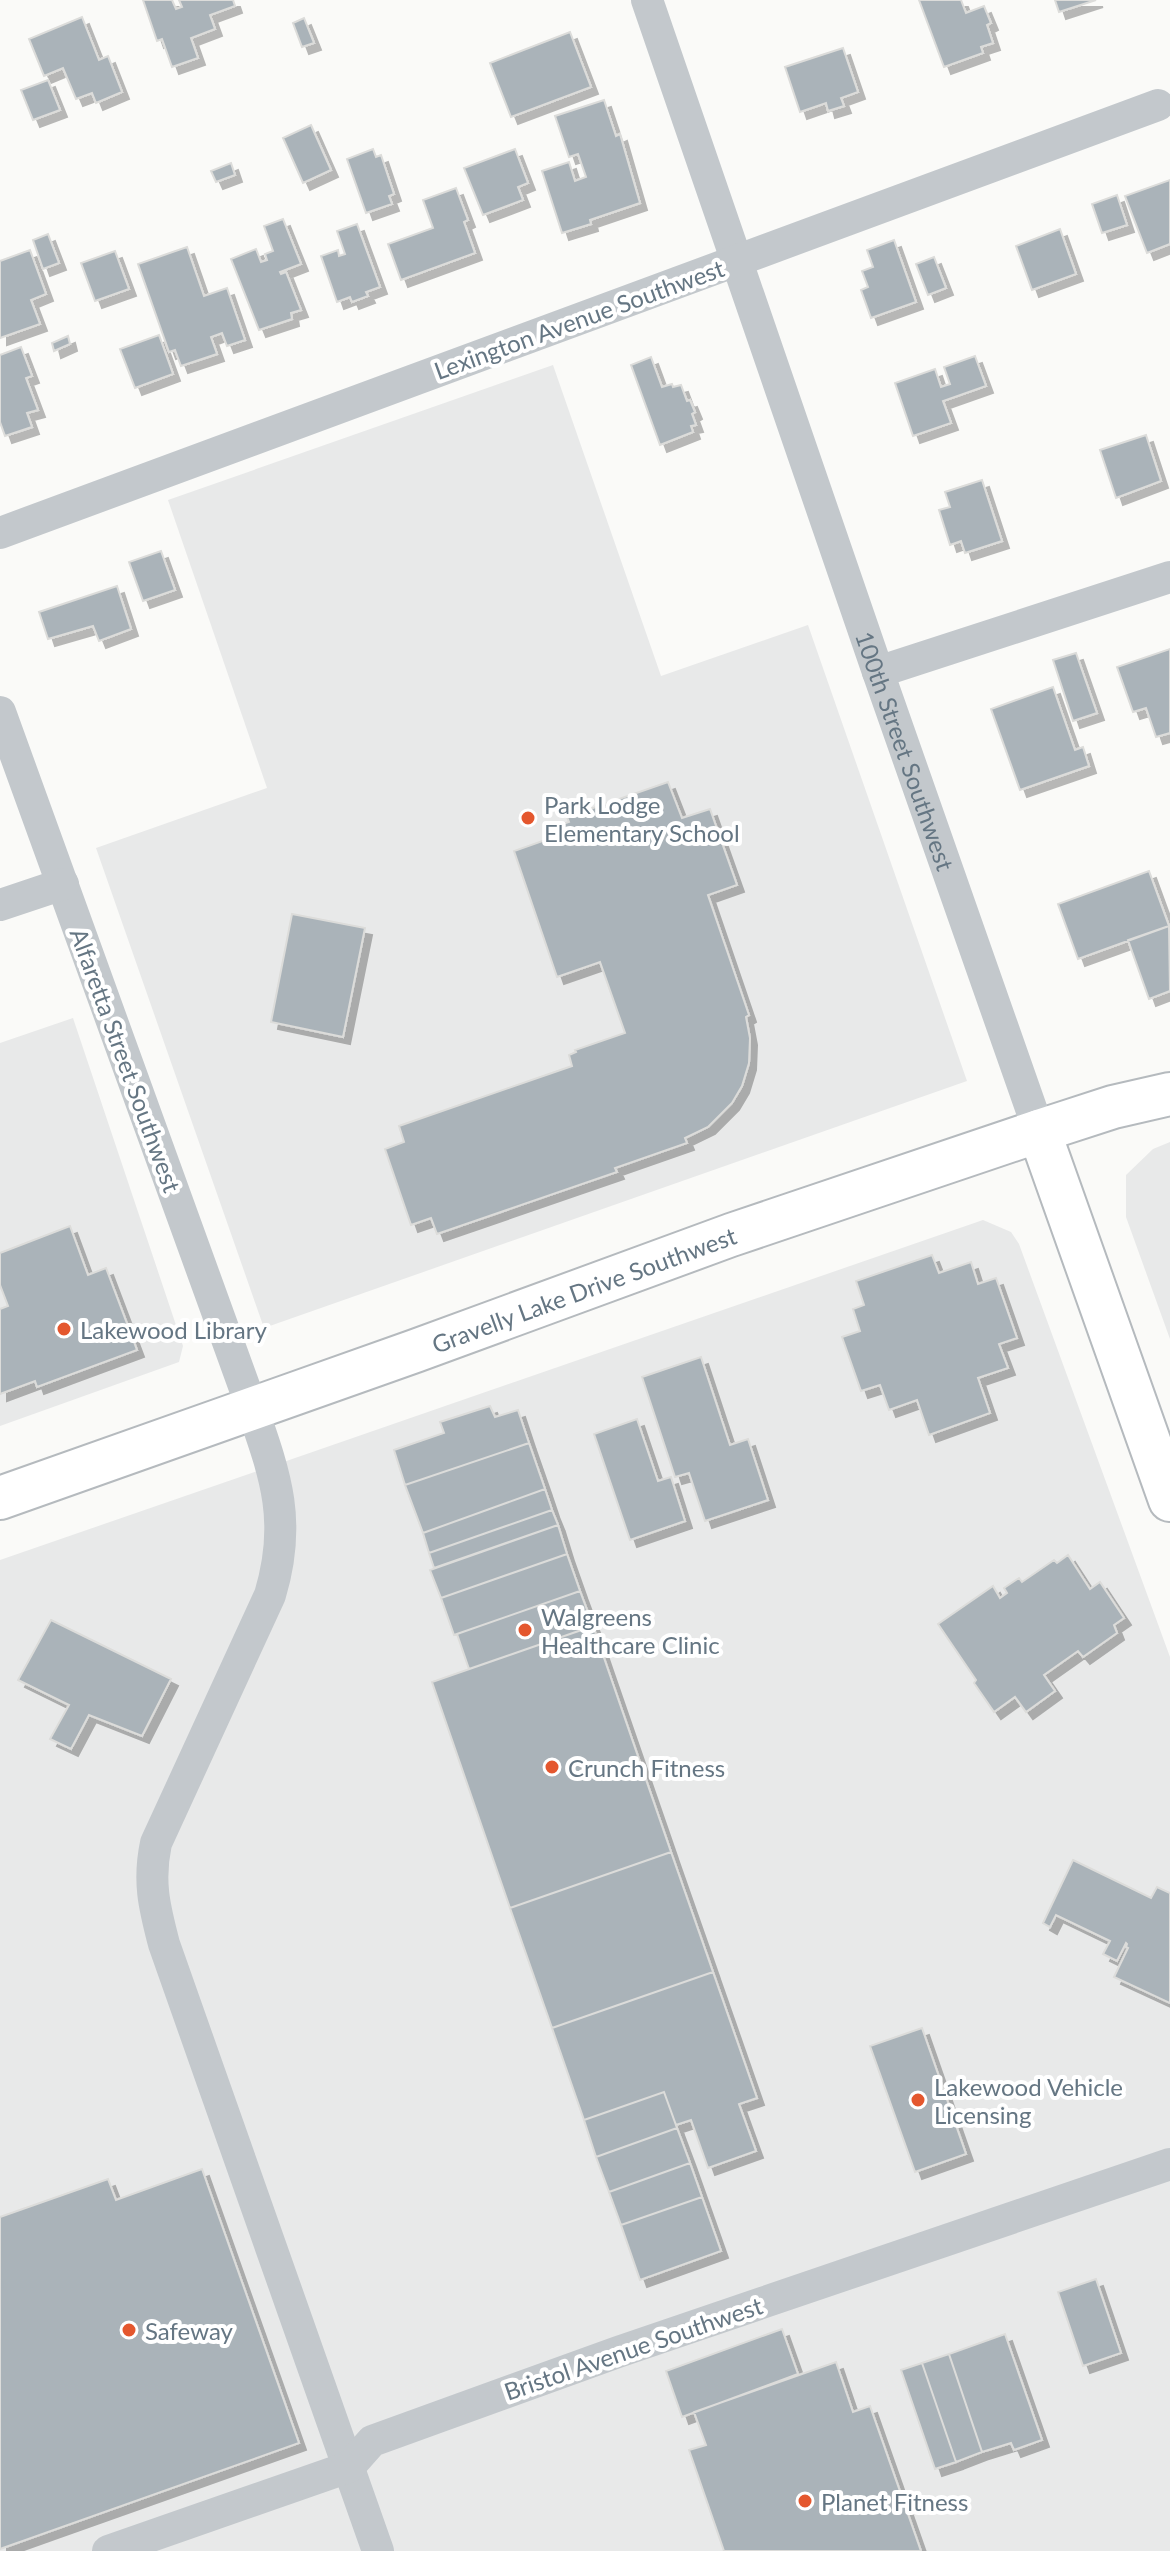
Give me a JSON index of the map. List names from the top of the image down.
{
  "streets": {
    "main road": ["100th Street Southwest", "Gravelly Lake Drive Southwest"],
    "street": ["Lexington Avenue Southwest", "Alfaretta Street Southwest", "Bristol Avenue Southwest"]
  },
  "crossings": [
    ["Lexington Avenue Southwest", "100th Street Southwest"],
    ["100th Street Southwest", "Gravelly Lake Drive Southwest"],
    ["Alfaretta Street Southwest", "Gravelly Lake Drive Southwest"],
    ["Alfaretta Street Southwest", "Bristol Avenue Southwest"]
  ],
  "places": [
    "Park Lodge Elementary School",
    "Lakewood Library",
    "Walgreens Healthcare Clinic",
    "Crunch Fitness",
    "Lakewood Vehicle Licensing",
    "Safeway",
    "Planet Fitness"
  ]
}
